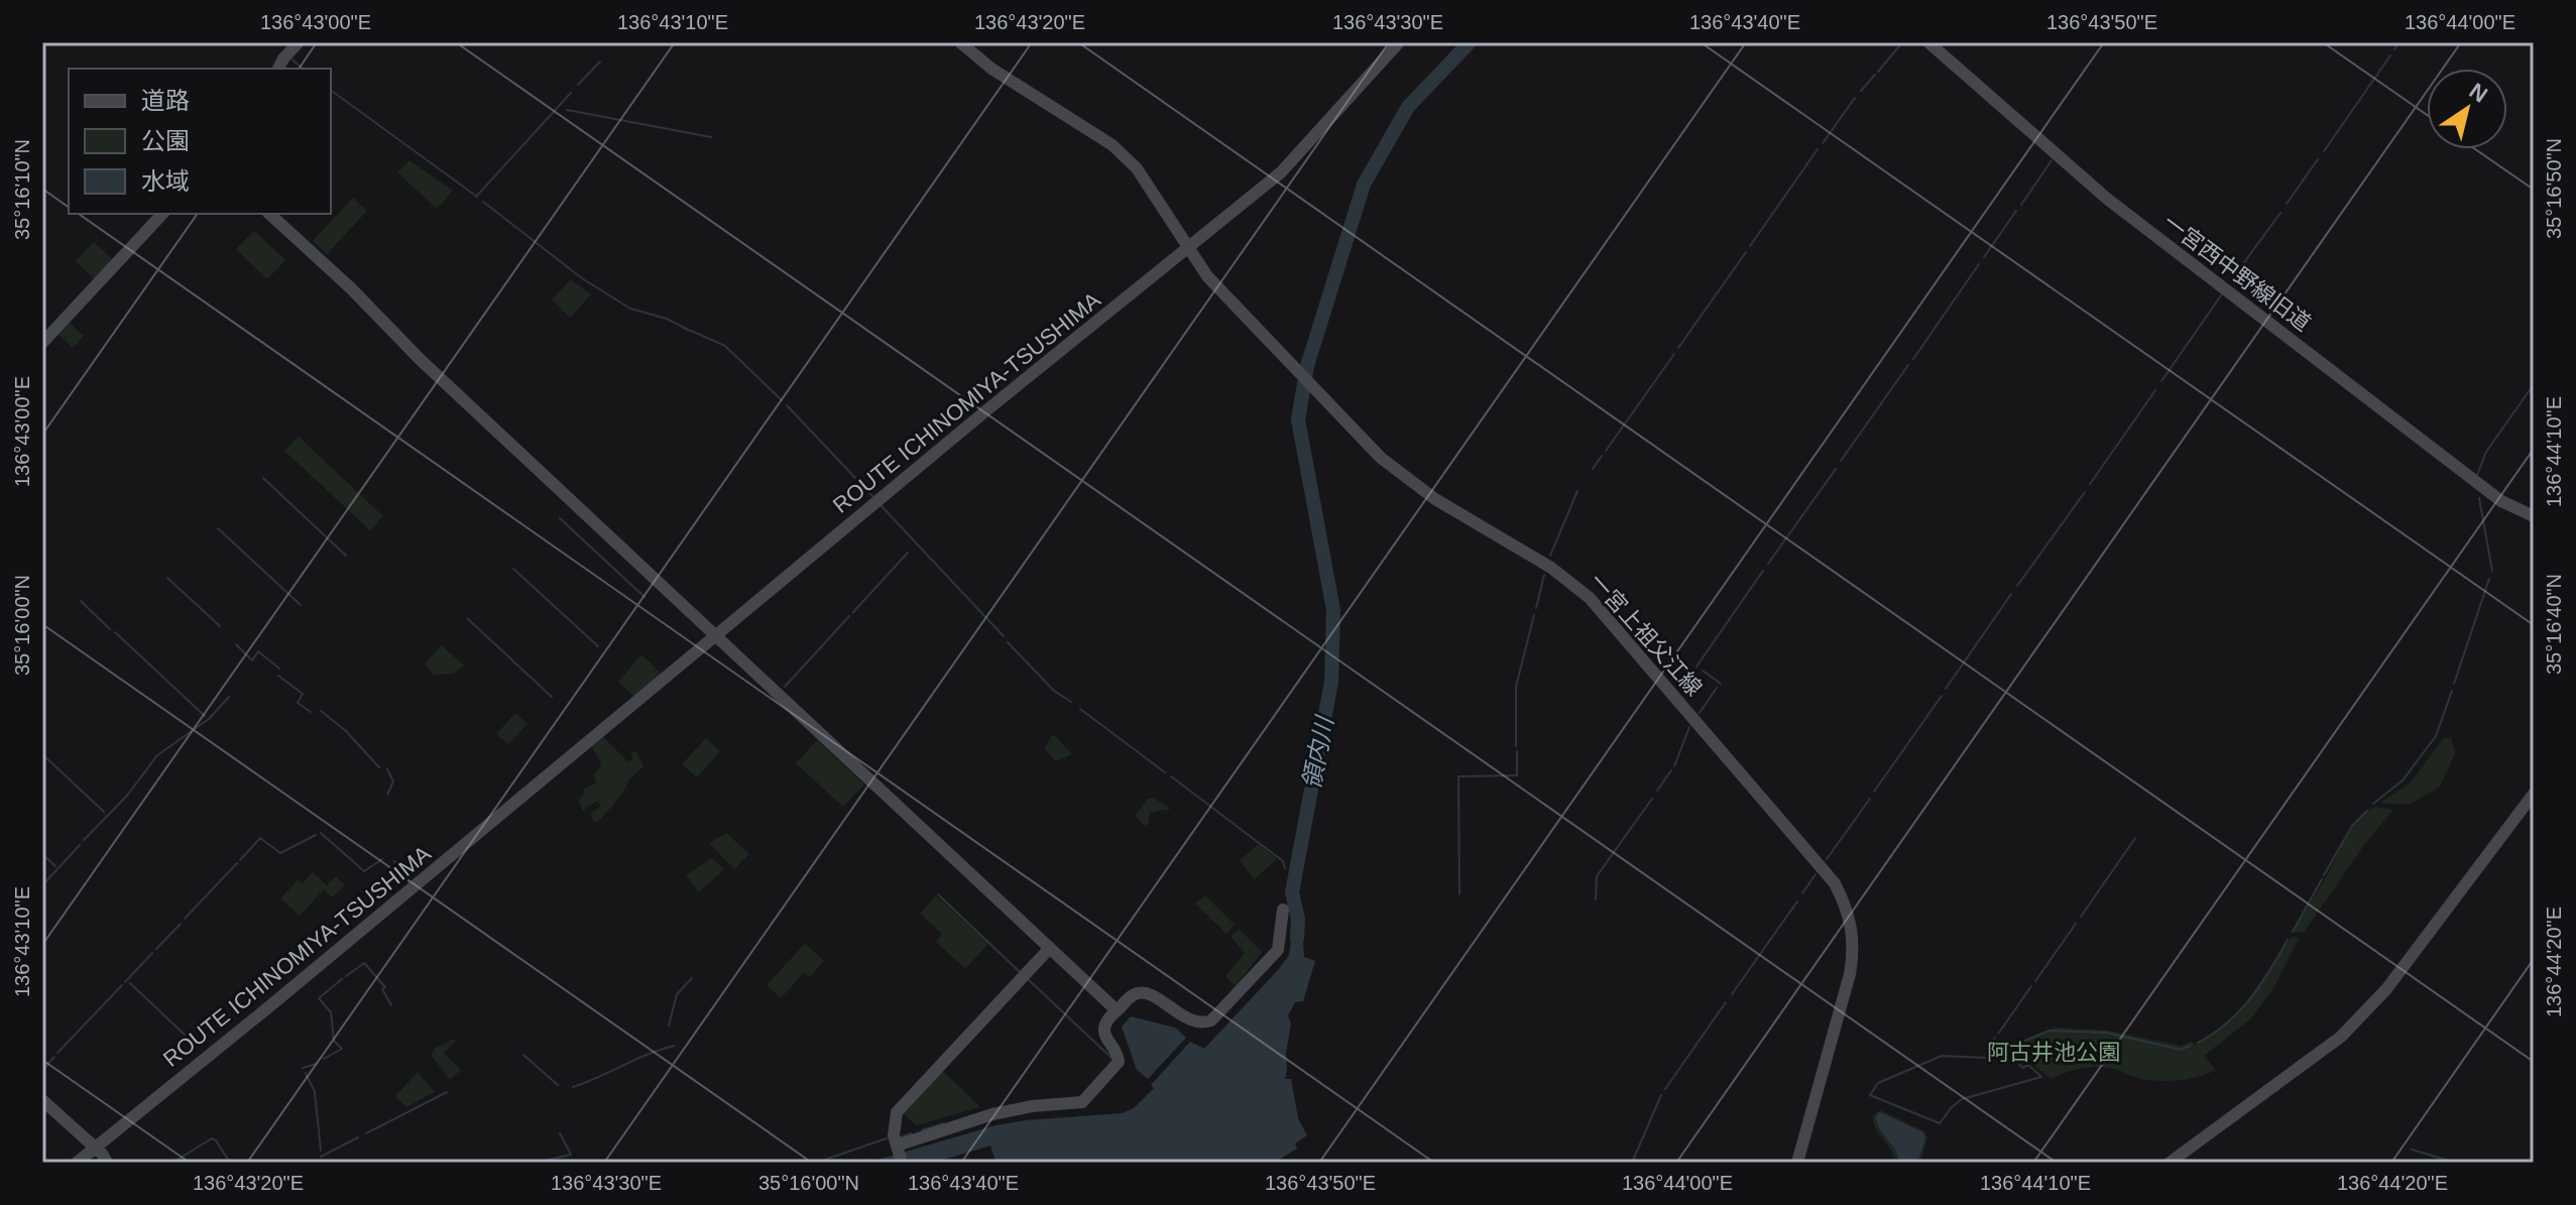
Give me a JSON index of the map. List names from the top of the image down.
{
  "streets": {
    "street": ["一宮西中野線旧道", "ROUTE ICHINOMIYA-TSUSHIMA", "一宮上祖父江線"]
  },
  "crossings": [
    ["ROUTE ICHINOMIYA-TSUSHIMA", "一宮上祖父江線"]
  ],
  "water": ["領内川"],
  "parks": ["阿古井池公園"],
  "legend": ["道路", "公園", "水域"],
  "north": "top right",
  "coordinates": [
    "136°43'00\"E",
    "136°43'10\"E",
    "136°43'20\"E",
    "136°43'30\"E",
    "136°43'40\"E",
    "136°43'50\"E",
    "136°44'00\"E",
    "35°16'50\"N",
    "35°16'10\"N",
    "136°44'10\"E",
    "35°16'40\"N",
    "35°16'00\"N",
    "136°44'20\"E"
  ]
}
